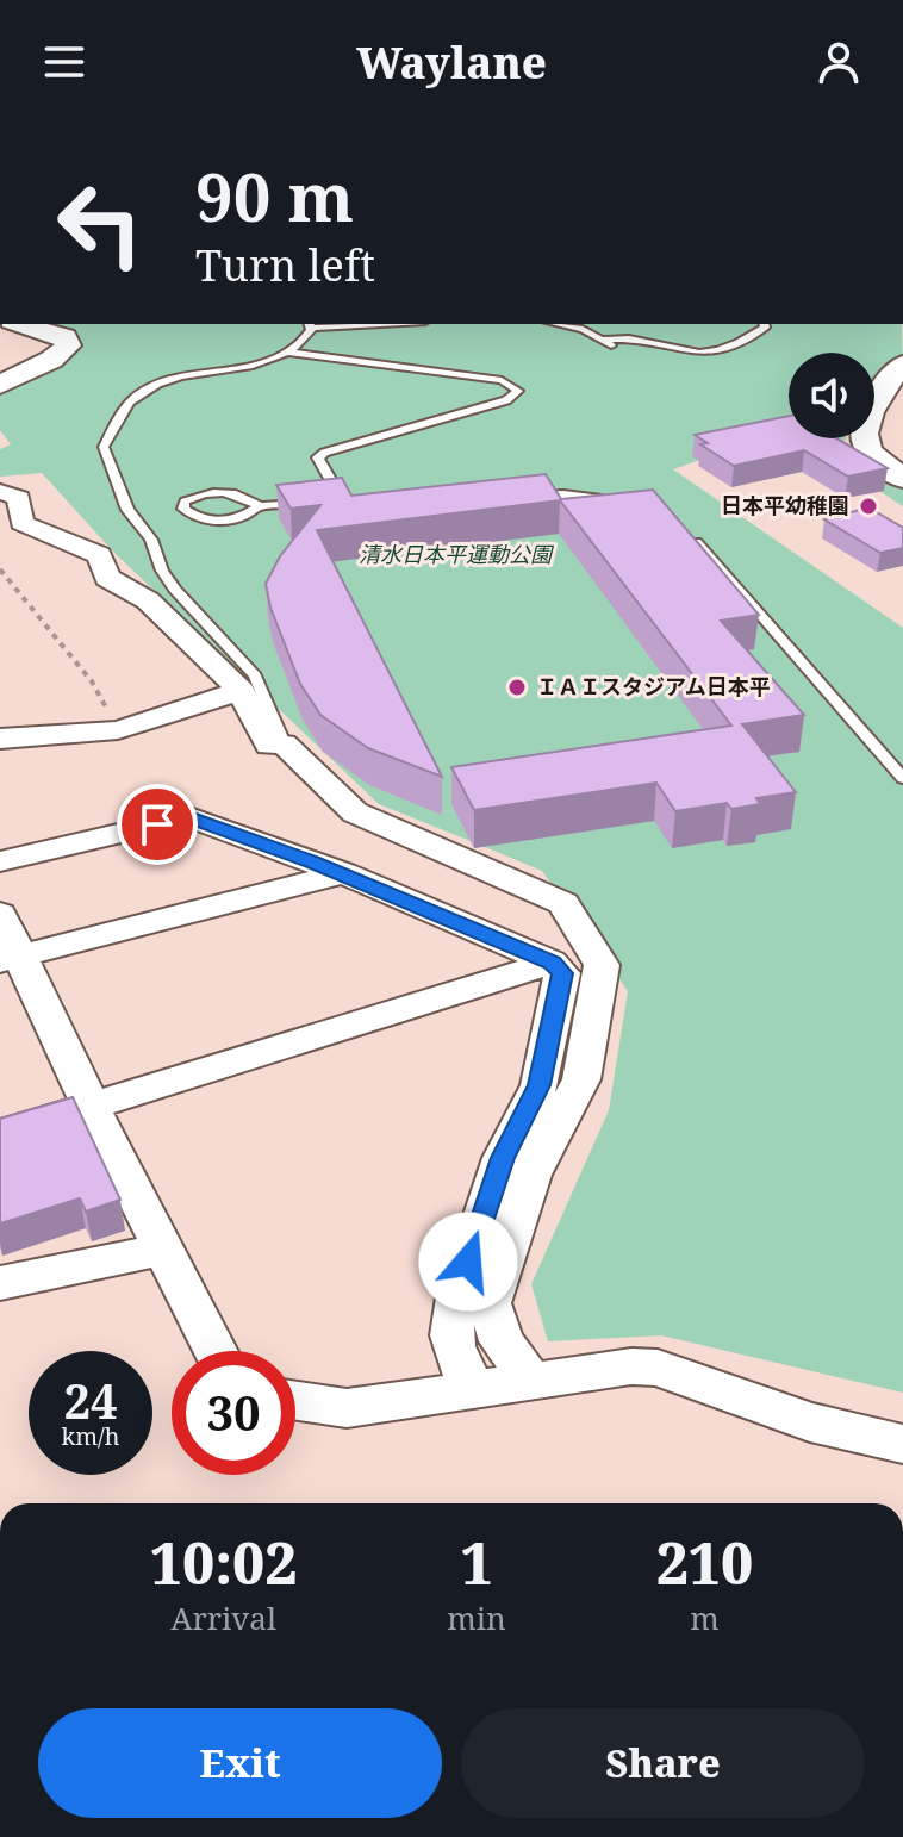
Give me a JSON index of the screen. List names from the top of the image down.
{
  "parks": ["清水日本平運動公園"],
  "places": ["日本平幼稚園", "ＩＡＩスタジアム日本平"],
  "page": {
    "header": "Waylane",
    "turn": ["90 m", "Turn left"],
    "speed": "24 km/h",
    "limit": "30",
    "eta": [
      "10:02",
      "Arrival",
      "1",
      "min",
      "210",
      "m"
    ],
    "buttons": ["Exit", "Share"]
  }
}
